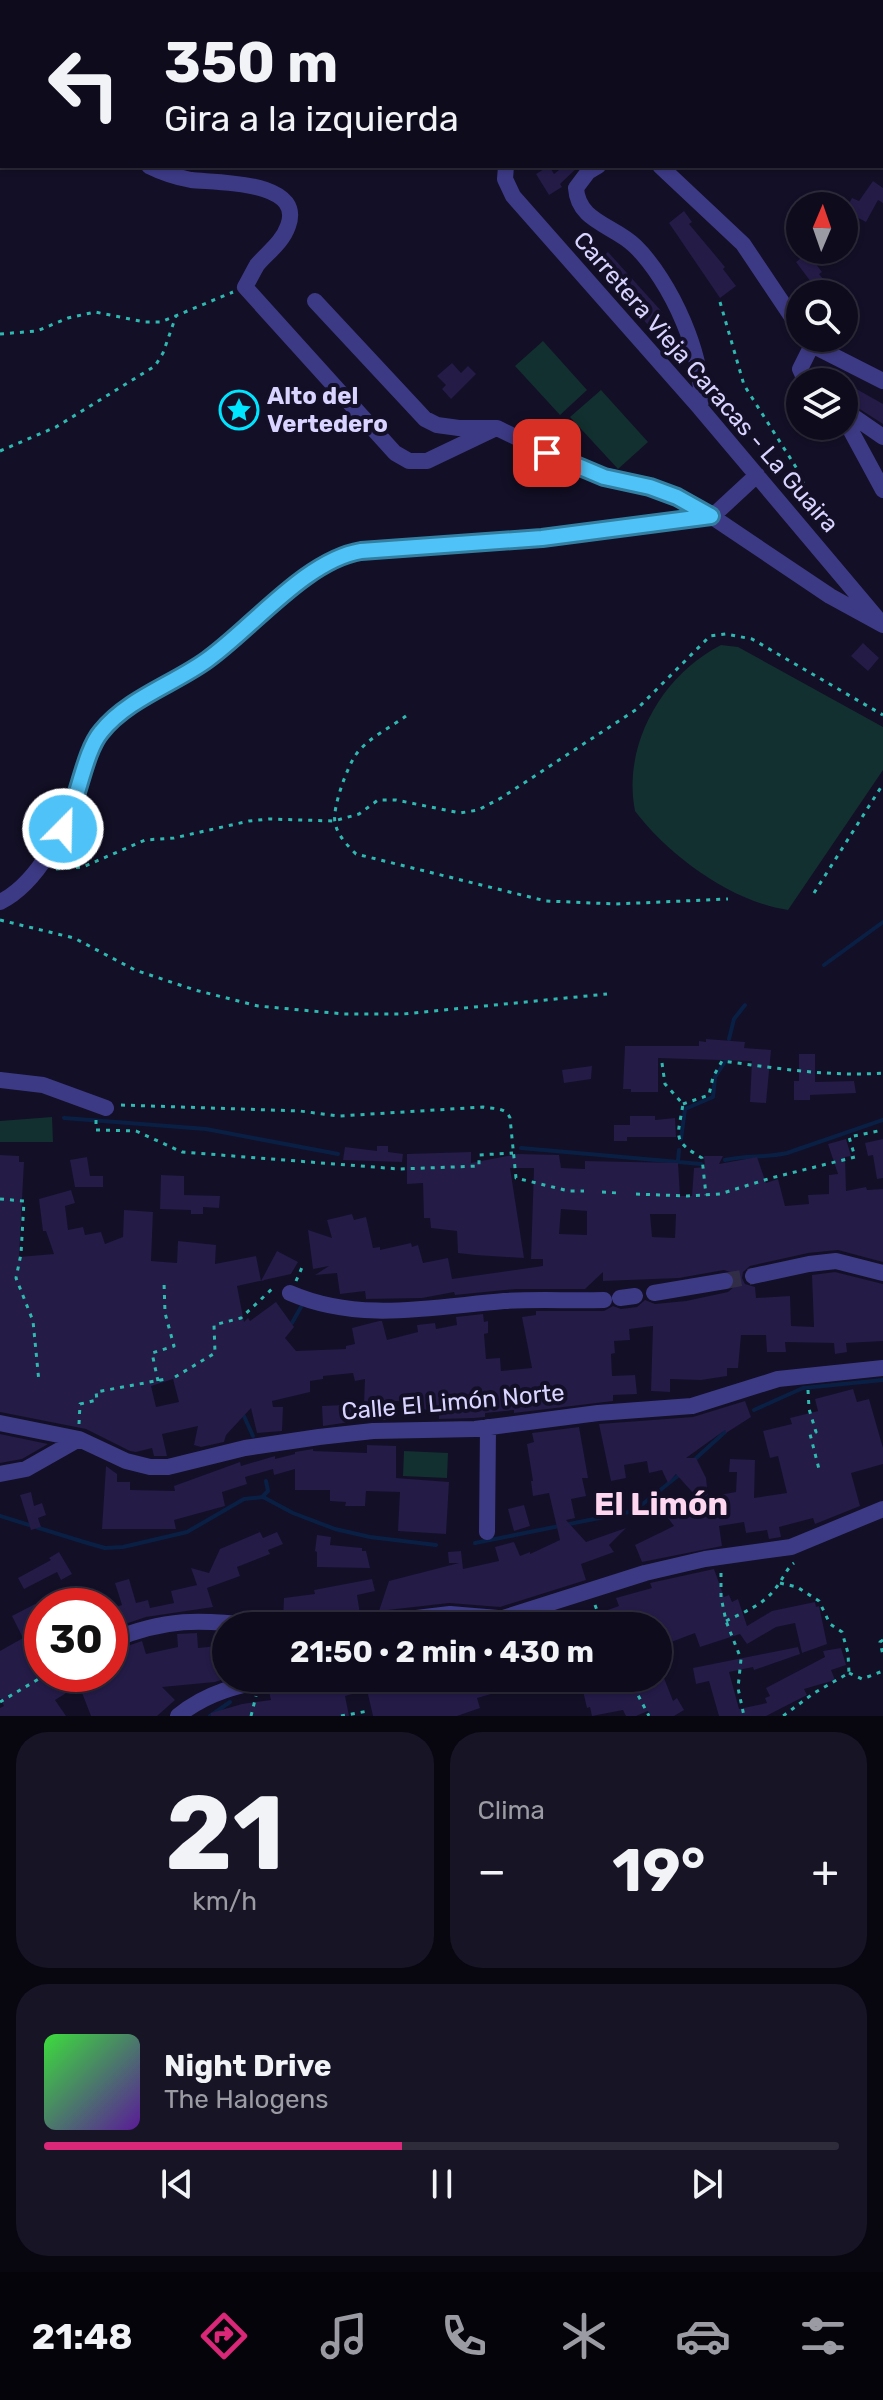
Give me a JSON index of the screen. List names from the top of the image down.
{
  "streets": {
    "street": ["Carretera Vieja Caracas - La Guaira", "Calle El Limón Norte"]
  },
  "districts": ["El Limón"],
  "places": {
    "place": ["Alto del Vertedero"]
  },
  "north": "top",
  "page": {
    "turn": ["350 m", "Gira a la izquierda"],
    "limit": "30",
    "trip": "21:50 · 2 min · 430 m",
    "tile": [
      ["21", "km/h"],
      "Clima"
    ],
    "heat": ["−", "19°", "+"],
    "song": ["Night Drive", "The Halogens"],
    "tabs": "21:48"
  }
}
